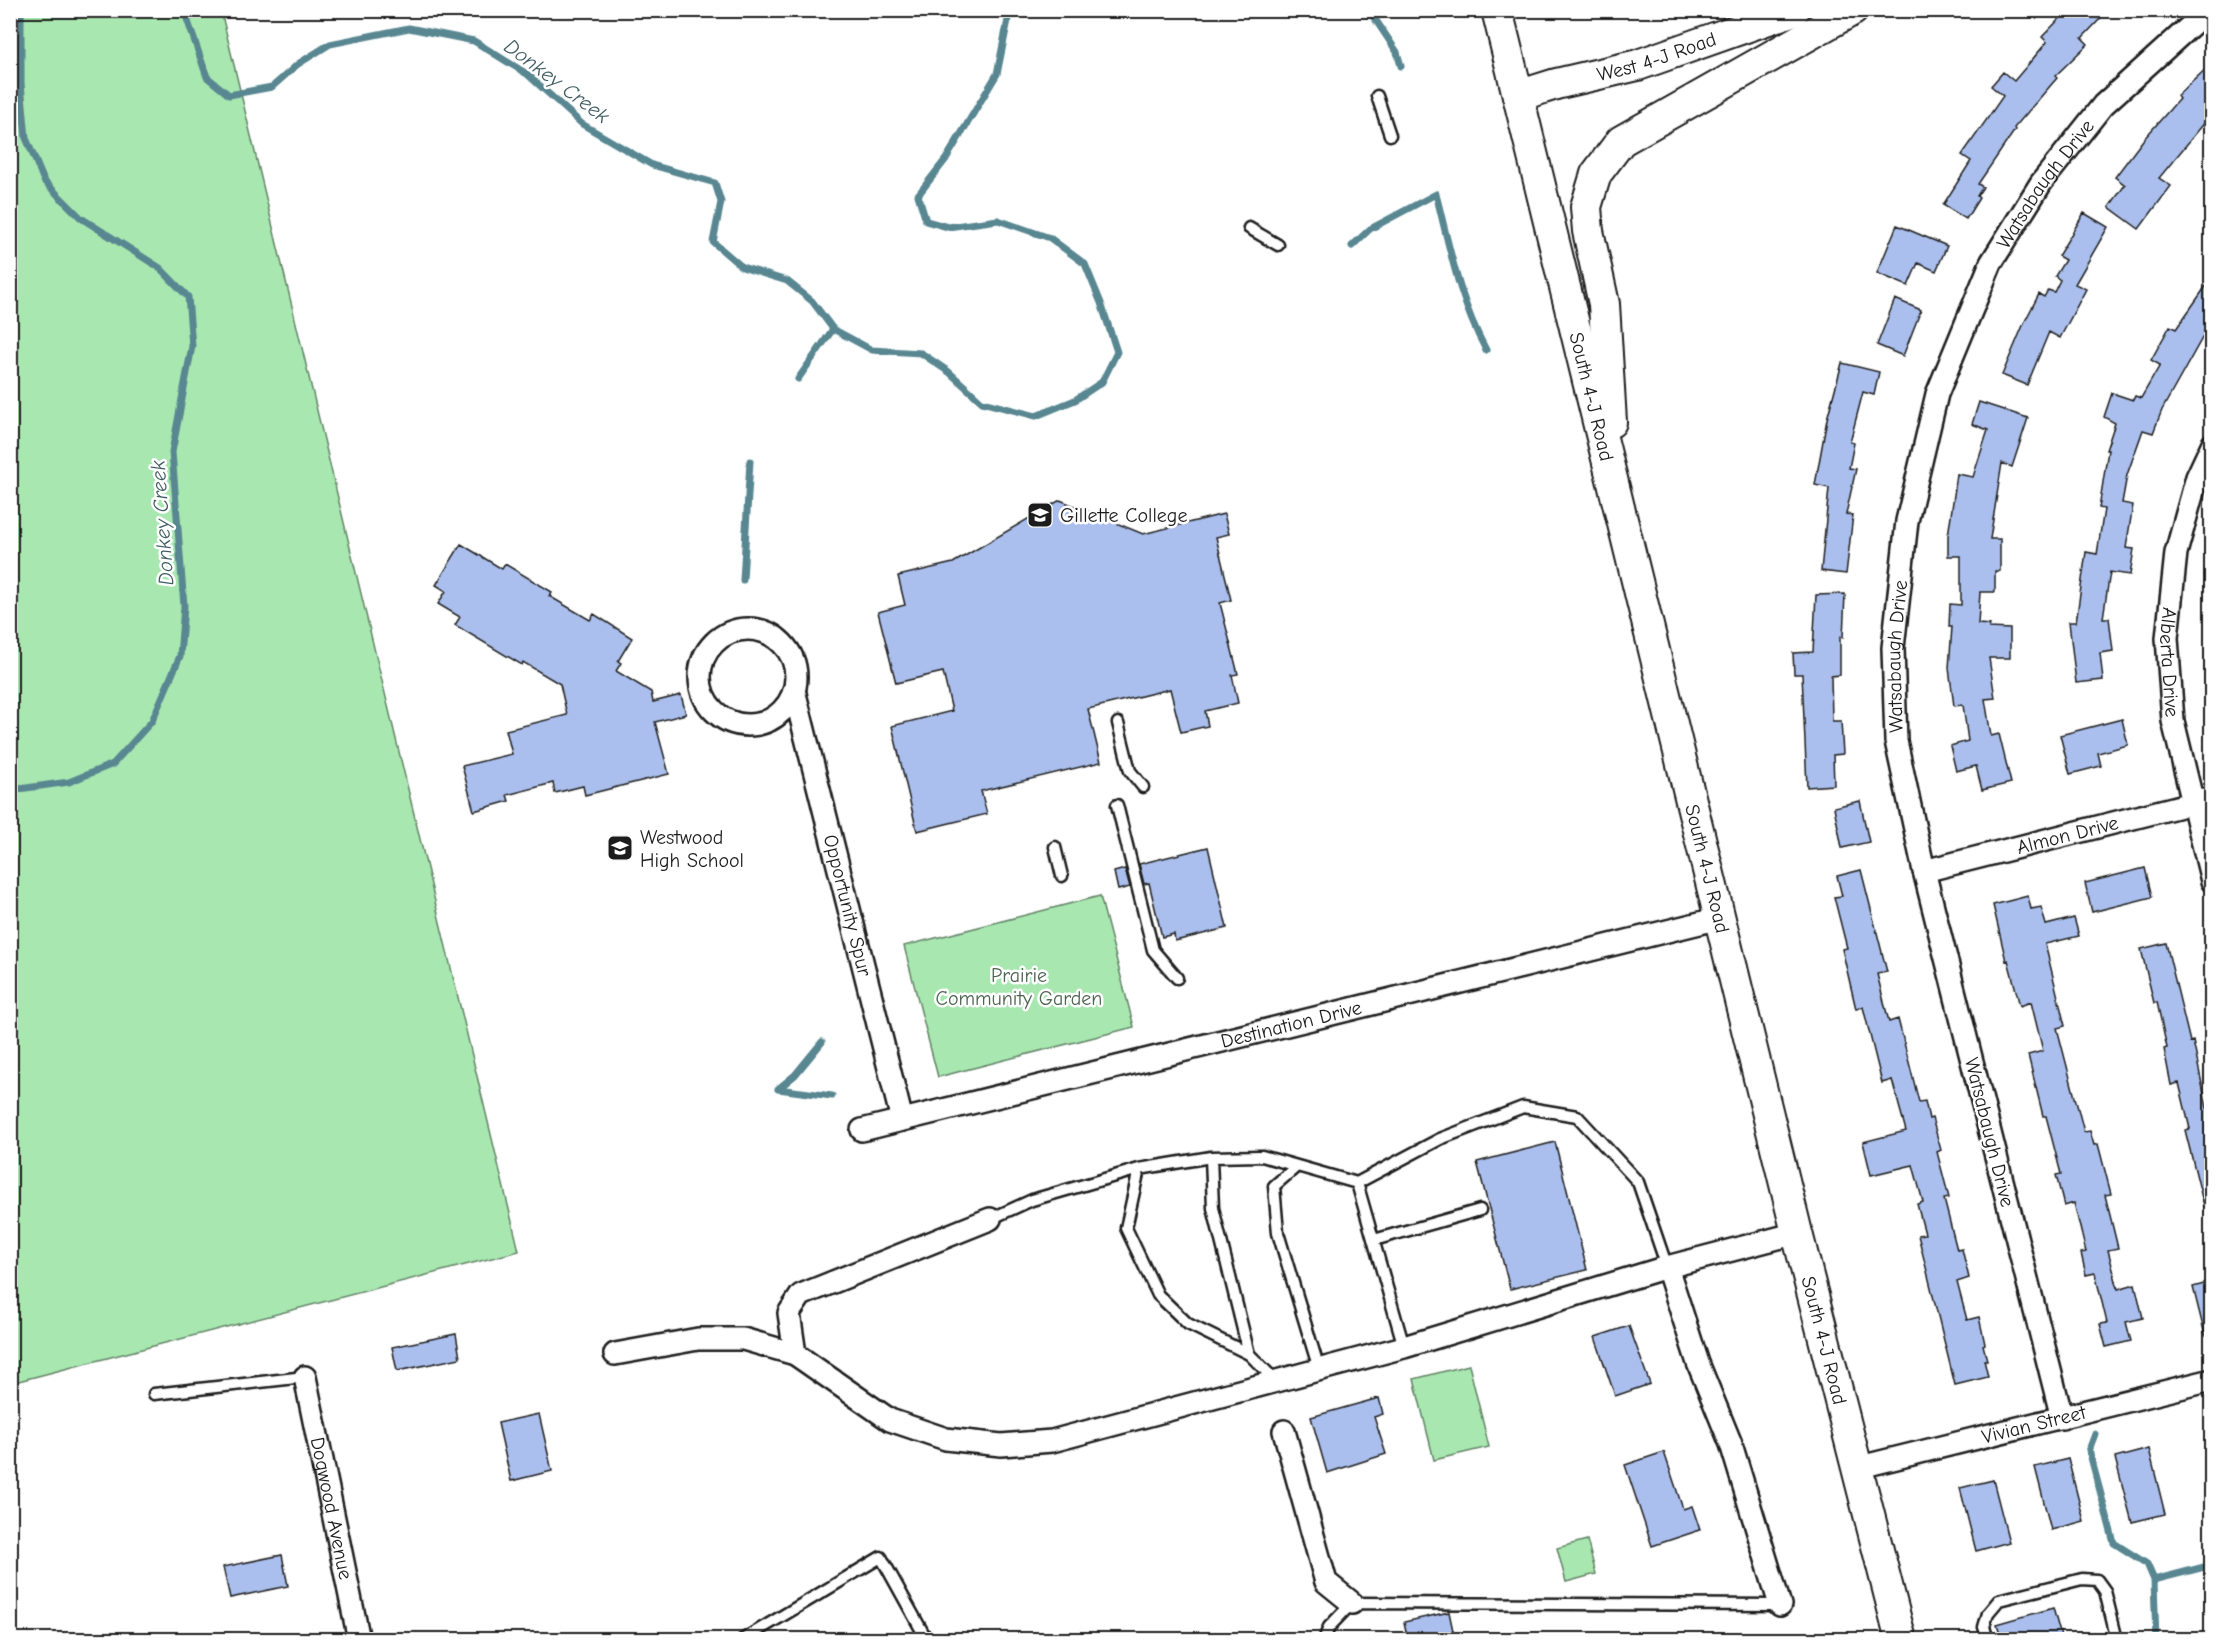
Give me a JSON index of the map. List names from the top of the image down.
{
  "streets": {
    "main road": ["West 4-J Road", "South 4-J Road"],
    "street": [
      "Watsabaugh Drive",
      "Alberta Drive",
      "Almon Drive",
      "Opportunity Spur",
      "Destination Drive",
      "Vivian Street",
      "Dogwood Avenue"
    ]
  },
  "crossings": [
    ["West 4-J Road", "South 4-J Road"],
    ["Watsabaugh Drive", "Almon Drive"],
    ["Watsabaugh Drive", "Vivian Street"],
    ["South 4-J Road", "Destination Drive"],
    ["South 4-J Road", "Vivian Street"],
    ["Alberta Drive", "Almon Drive"],
    ["Opportunity Spur", "Destination Drive"]
  ],
  "water": ["Donkey Creek"],
  "parks": ["Prairie Community Garden"],
  "places": {
    "school or university": ["Gillette College", "Westwood High School"]
  }
}
